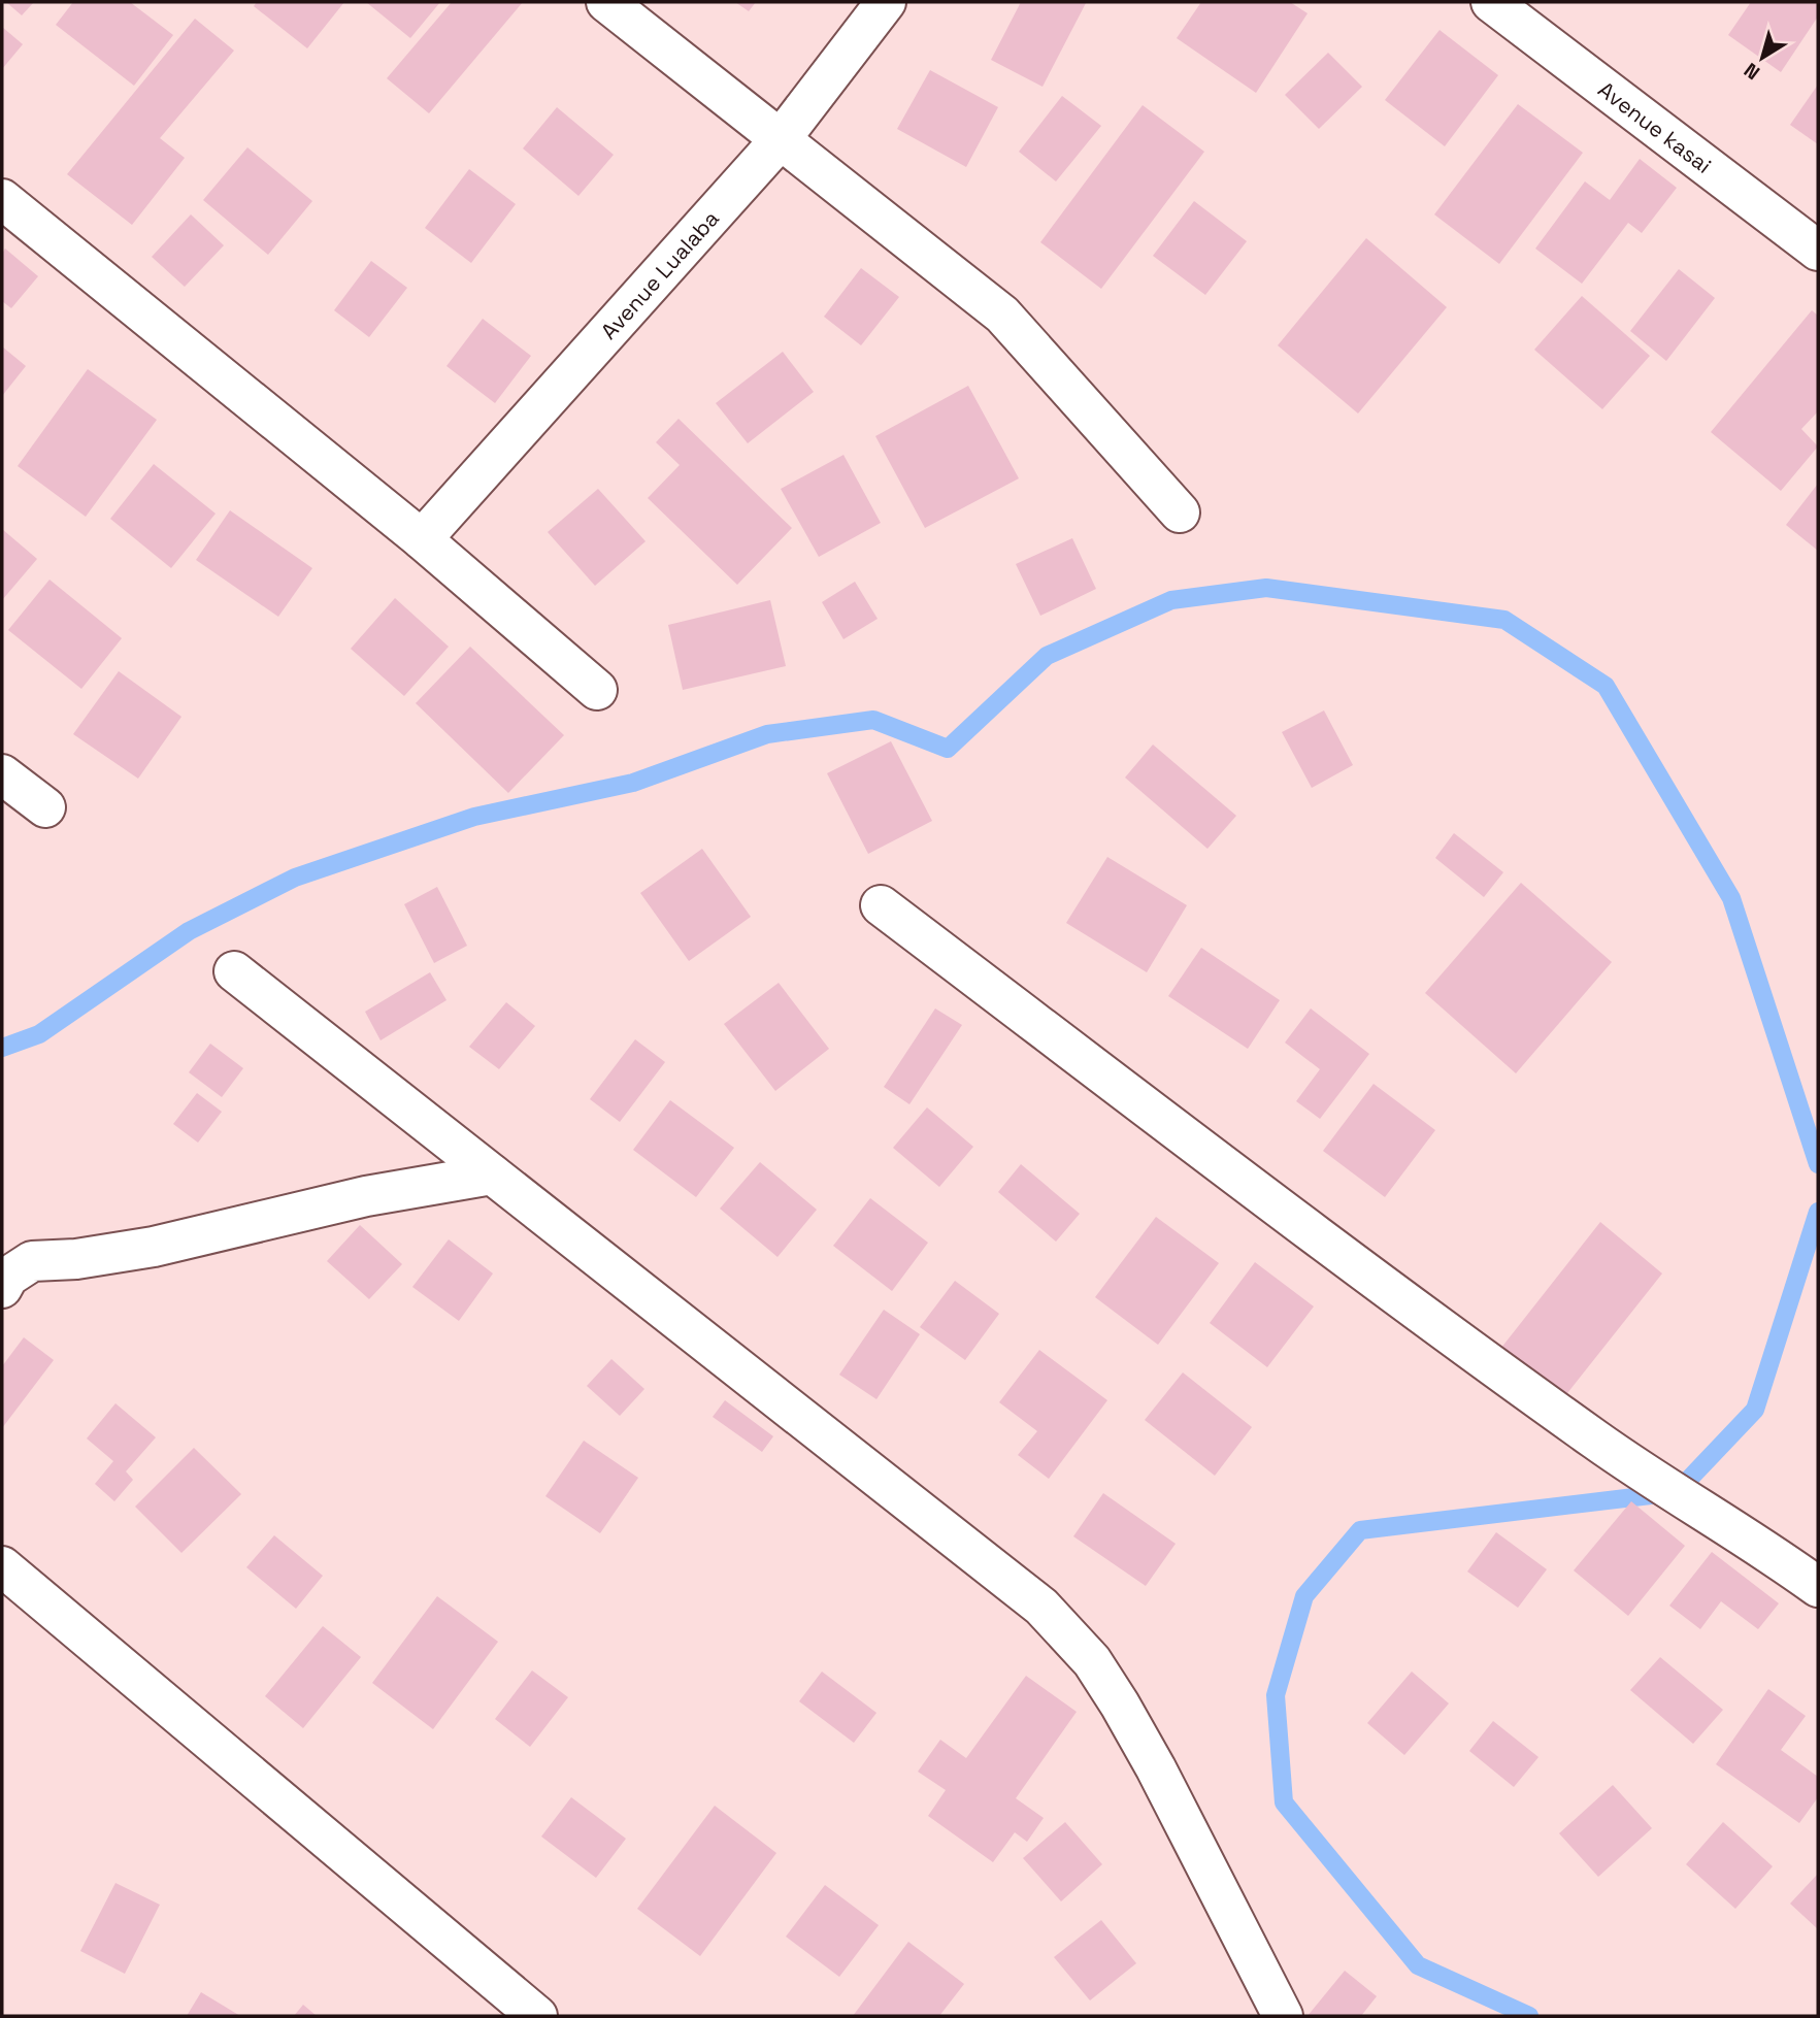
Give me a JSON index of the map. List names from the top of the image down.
{
  "streets": {
    "street": ["Avenue kasai", "Avenue Lualaba"]
  },
  "north": "bottom left"
}
